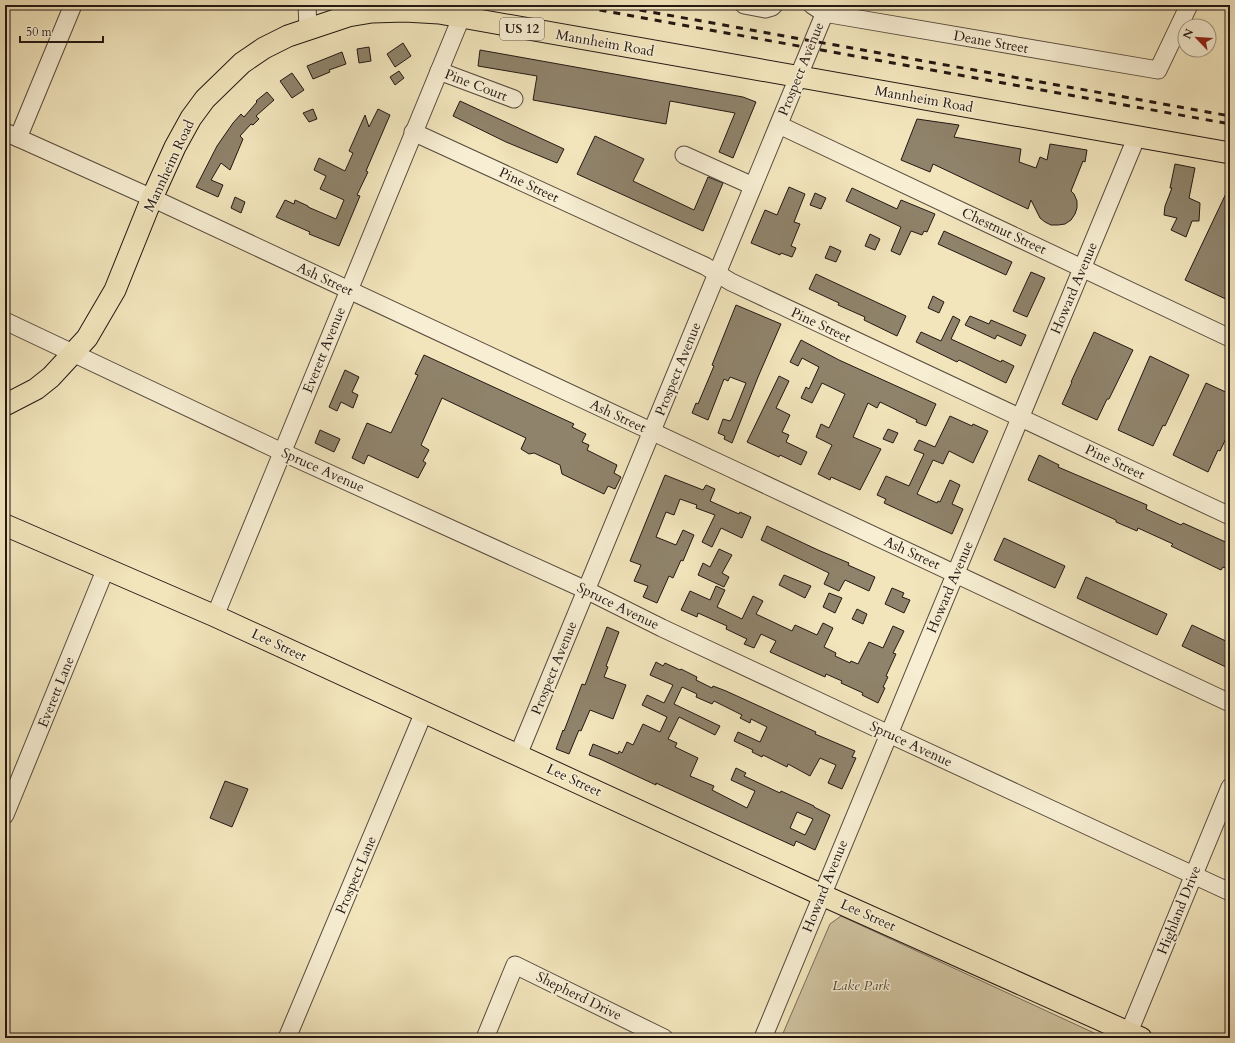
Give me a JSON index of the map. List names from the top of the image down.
{
  "streets": {
    "main road": ["US 12", "Mannheim Road", "Lee Street"],
    "street": [
      "Deane Street",
      "Prospect Avenue",
      "Pine Court",
      "Pine Street",
      "Chestnut Street",
      "Ash Street",
      "Howard Avenue",
      "Everett Avenue",
      "Spruce Avenue",
      "Everett Lane",
      "Prospect Lane",
      "Highland Drive",
      "Shepherd Drive"
    ]
  },
  "crossings": [
    ["Deane Street", "Prospect Avenue"],
    ["Mannheim Road", "Prospect Avenue"],
    ["Mannheim Road", "Ash Street"],
    ["Mannheim Road", "Howard Avenue"],
    ["Mannheim Road", "Everett Avenue"],
    ["Mannheim Road", "Spruce Avenue"],
    ["Prospect Avenue", "Pine Street"],
    ["Prospect Avenue", "Chestnut Street"],
    ["Prospect Avenue", "Ash Street"],
    ["Prospect Avenue", "Spruce Avenue"],
    ["Prospect Avenue", "Lee Street"],
    ["Pine Court", "Everett Avenue"],
    ["Pine Street", "Howard Avenue"],
    ["Pine Street", "Everett Avenue"],
    ["Chestnut Street", "Howard Avenue"],
    ["Ash Street", "Howard Avenue"],
    ["Ash Street", "Everett Avenue"],
    ["Howard Avenue", "Spruce Avenue"],
    ["Howard Avenue", "Lee Street"],
    ["Everett Avenue", "Spruce Avenue"],
    ["Everett Avenue", "Lee Street"],
    ["Spruce Avenue", "Highland Drive"],
    ["Lee Street", "Everett Lane"],
    ["Lee Street", "Prospect Lane"],
    ["Lee Street", "Highland Drive"]
  ],
  "parks": ["Lake Park"],
  "scale_bar": "50 m",
  "north": "top left"
}
